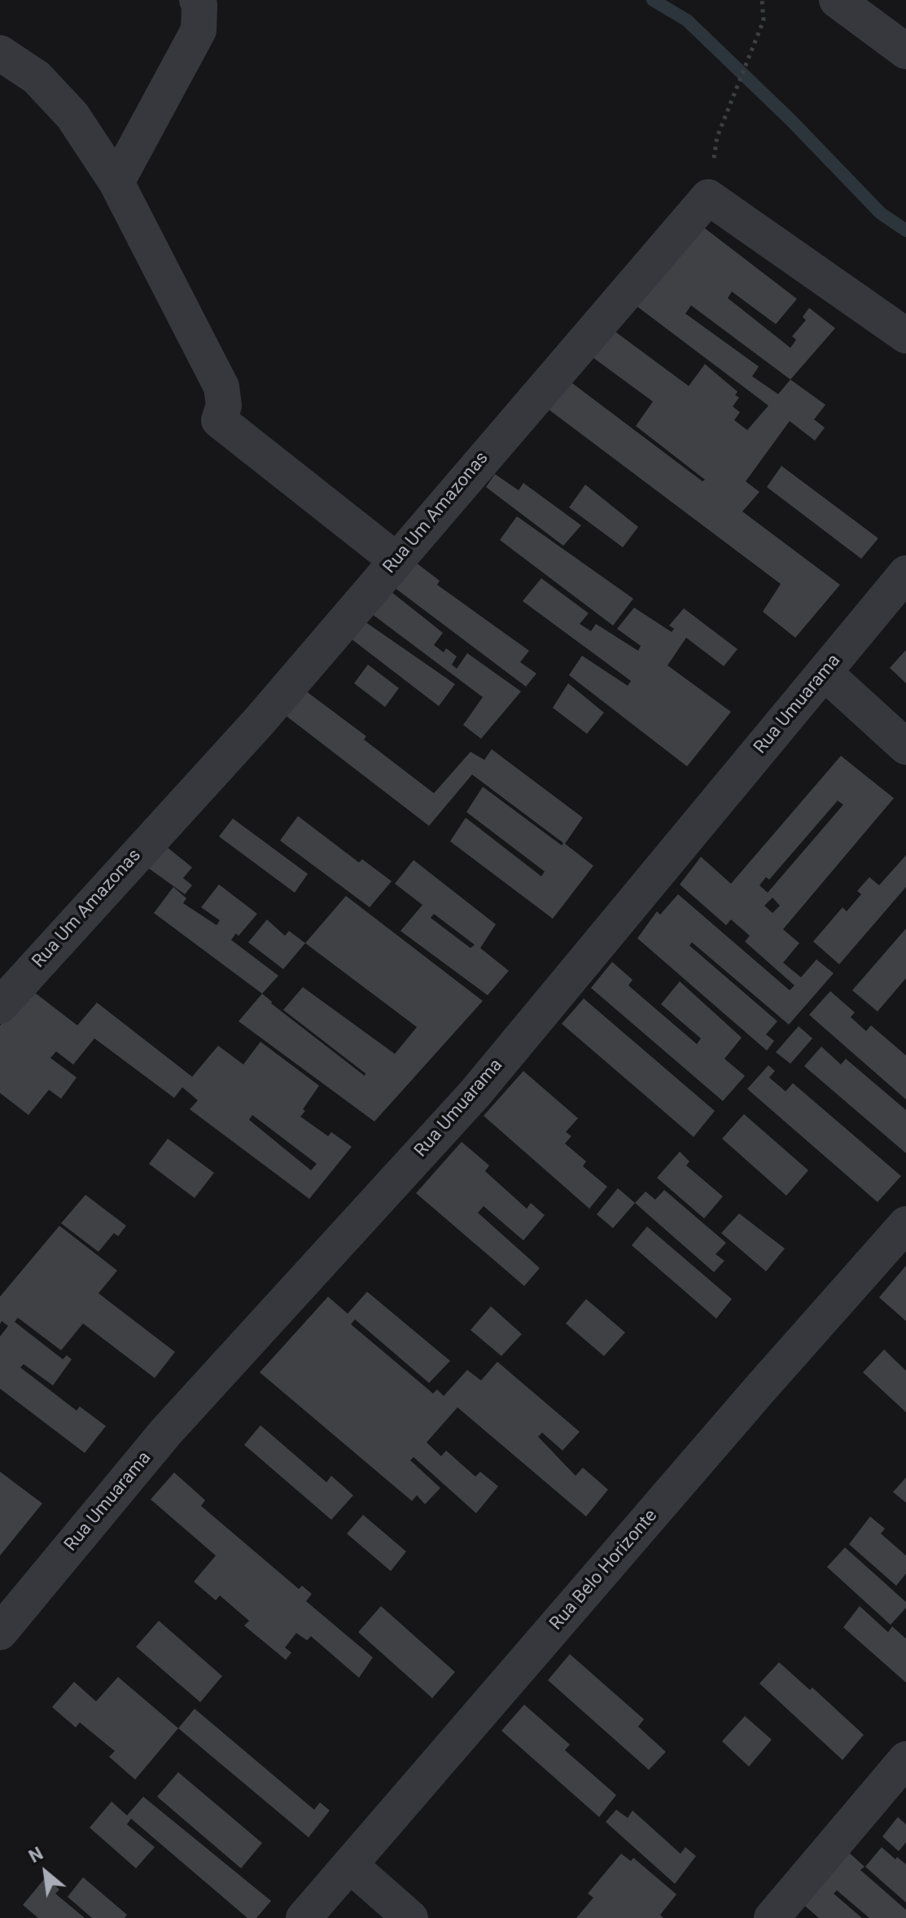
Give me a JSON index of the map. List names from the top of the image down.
{
  "streets": {
    "street": ["Rua Um Amazonas", "Rua Umuarama", "Rua Belo Horizonte"]
  },
  "north": "top left"
}
